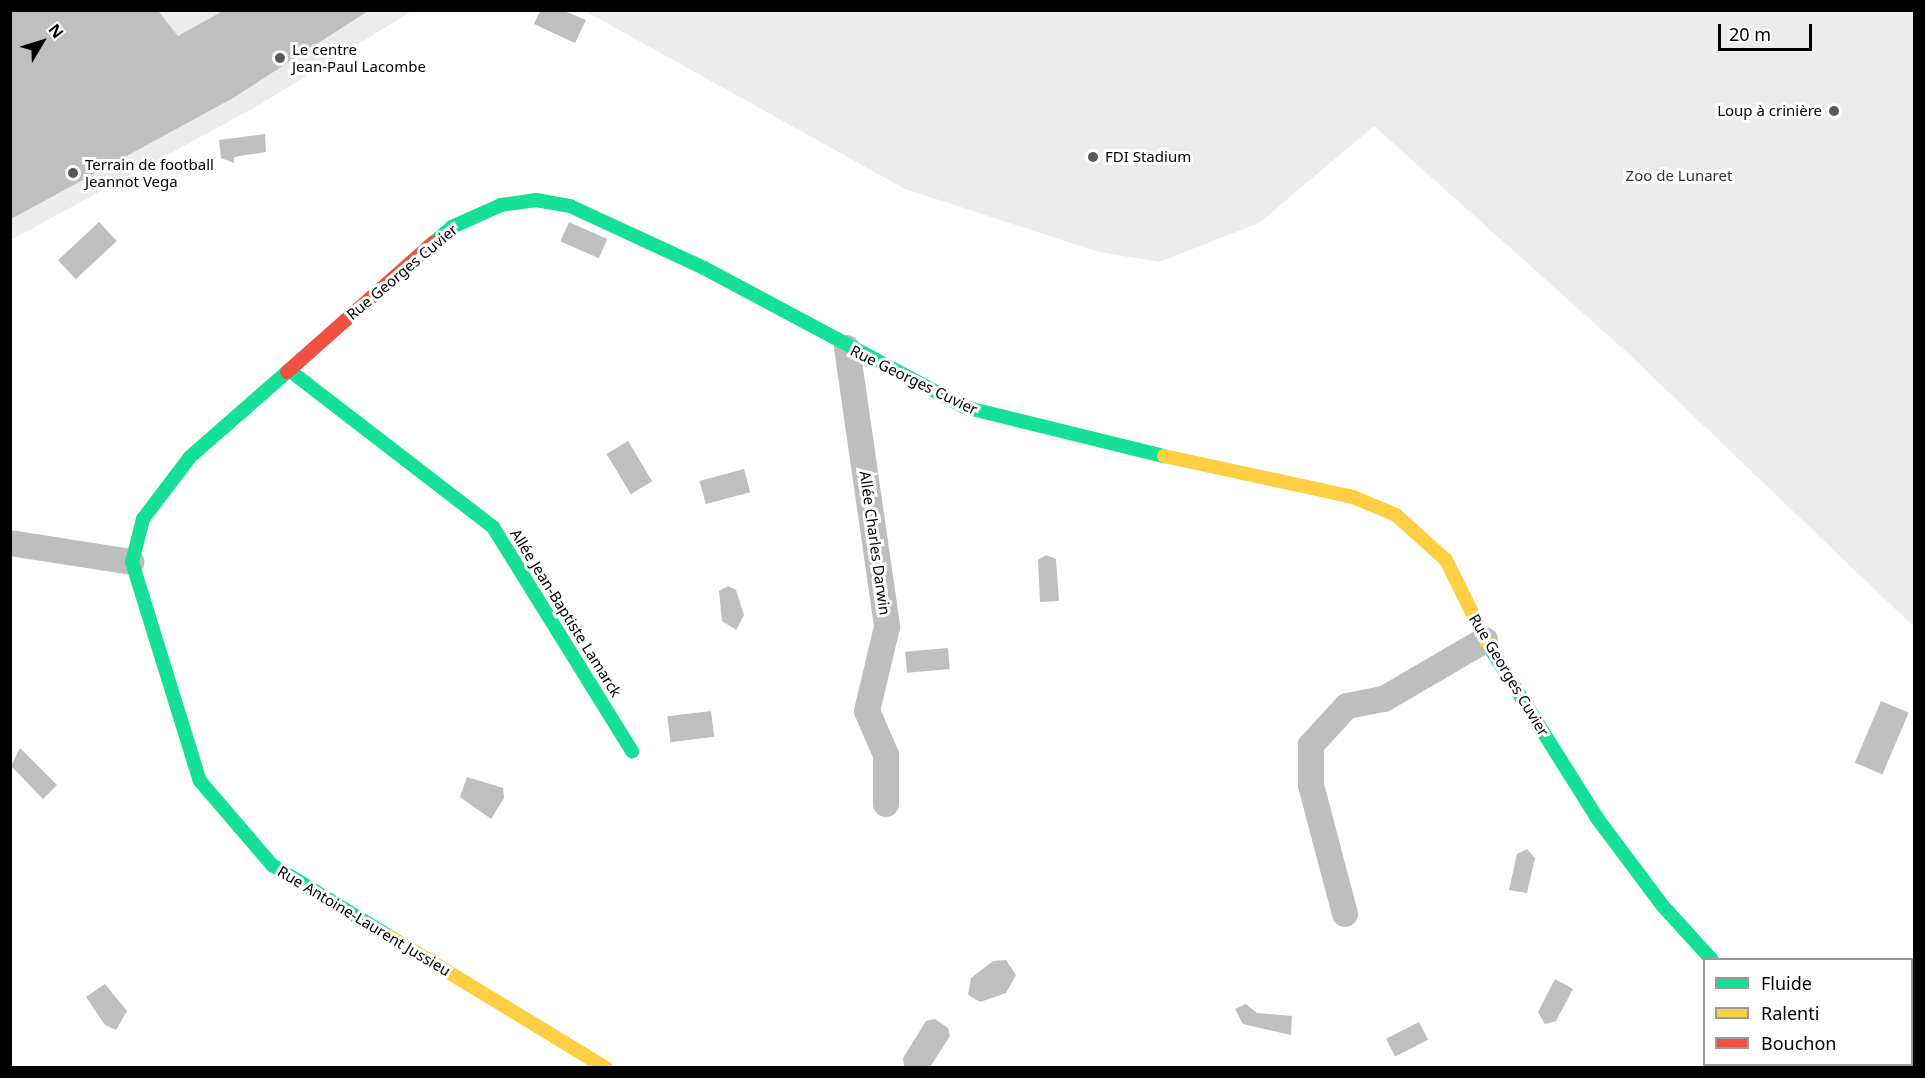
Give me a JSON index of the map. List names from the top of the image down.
{
  "streets": {
    "street": [
      "Rue Georges Cuvier",
      "Allée Charles Darwin",
      "Allée Jean-Baptiste Lamarck",
      "Rue Antoine-Laurent Jussieu"
    ]
  },
  "crossings": [
    ["Rue Georges Cuvier", "Allée Charles Darwin"],
    ["Rue Georges Cuvier", "Allée Jean-Baptiste Lamarck"],
    ["Rue Georges Cuvier", "Rue Antoine-Laurent Jussieu"]
  ],
  "parks": ["Zoo de Lunaret"],
  "places": [
    "Le centre Jean-Paul Lacombe",
    "Loup à crinière",
    "FDI Stadium",
    "Terrain de football Jeannot Vega"
  ],
  "legend": ["Fluide", "Ralenti", "Bouchon"],
  "scale_bar": "20 m",
  "north": "top right"
}
